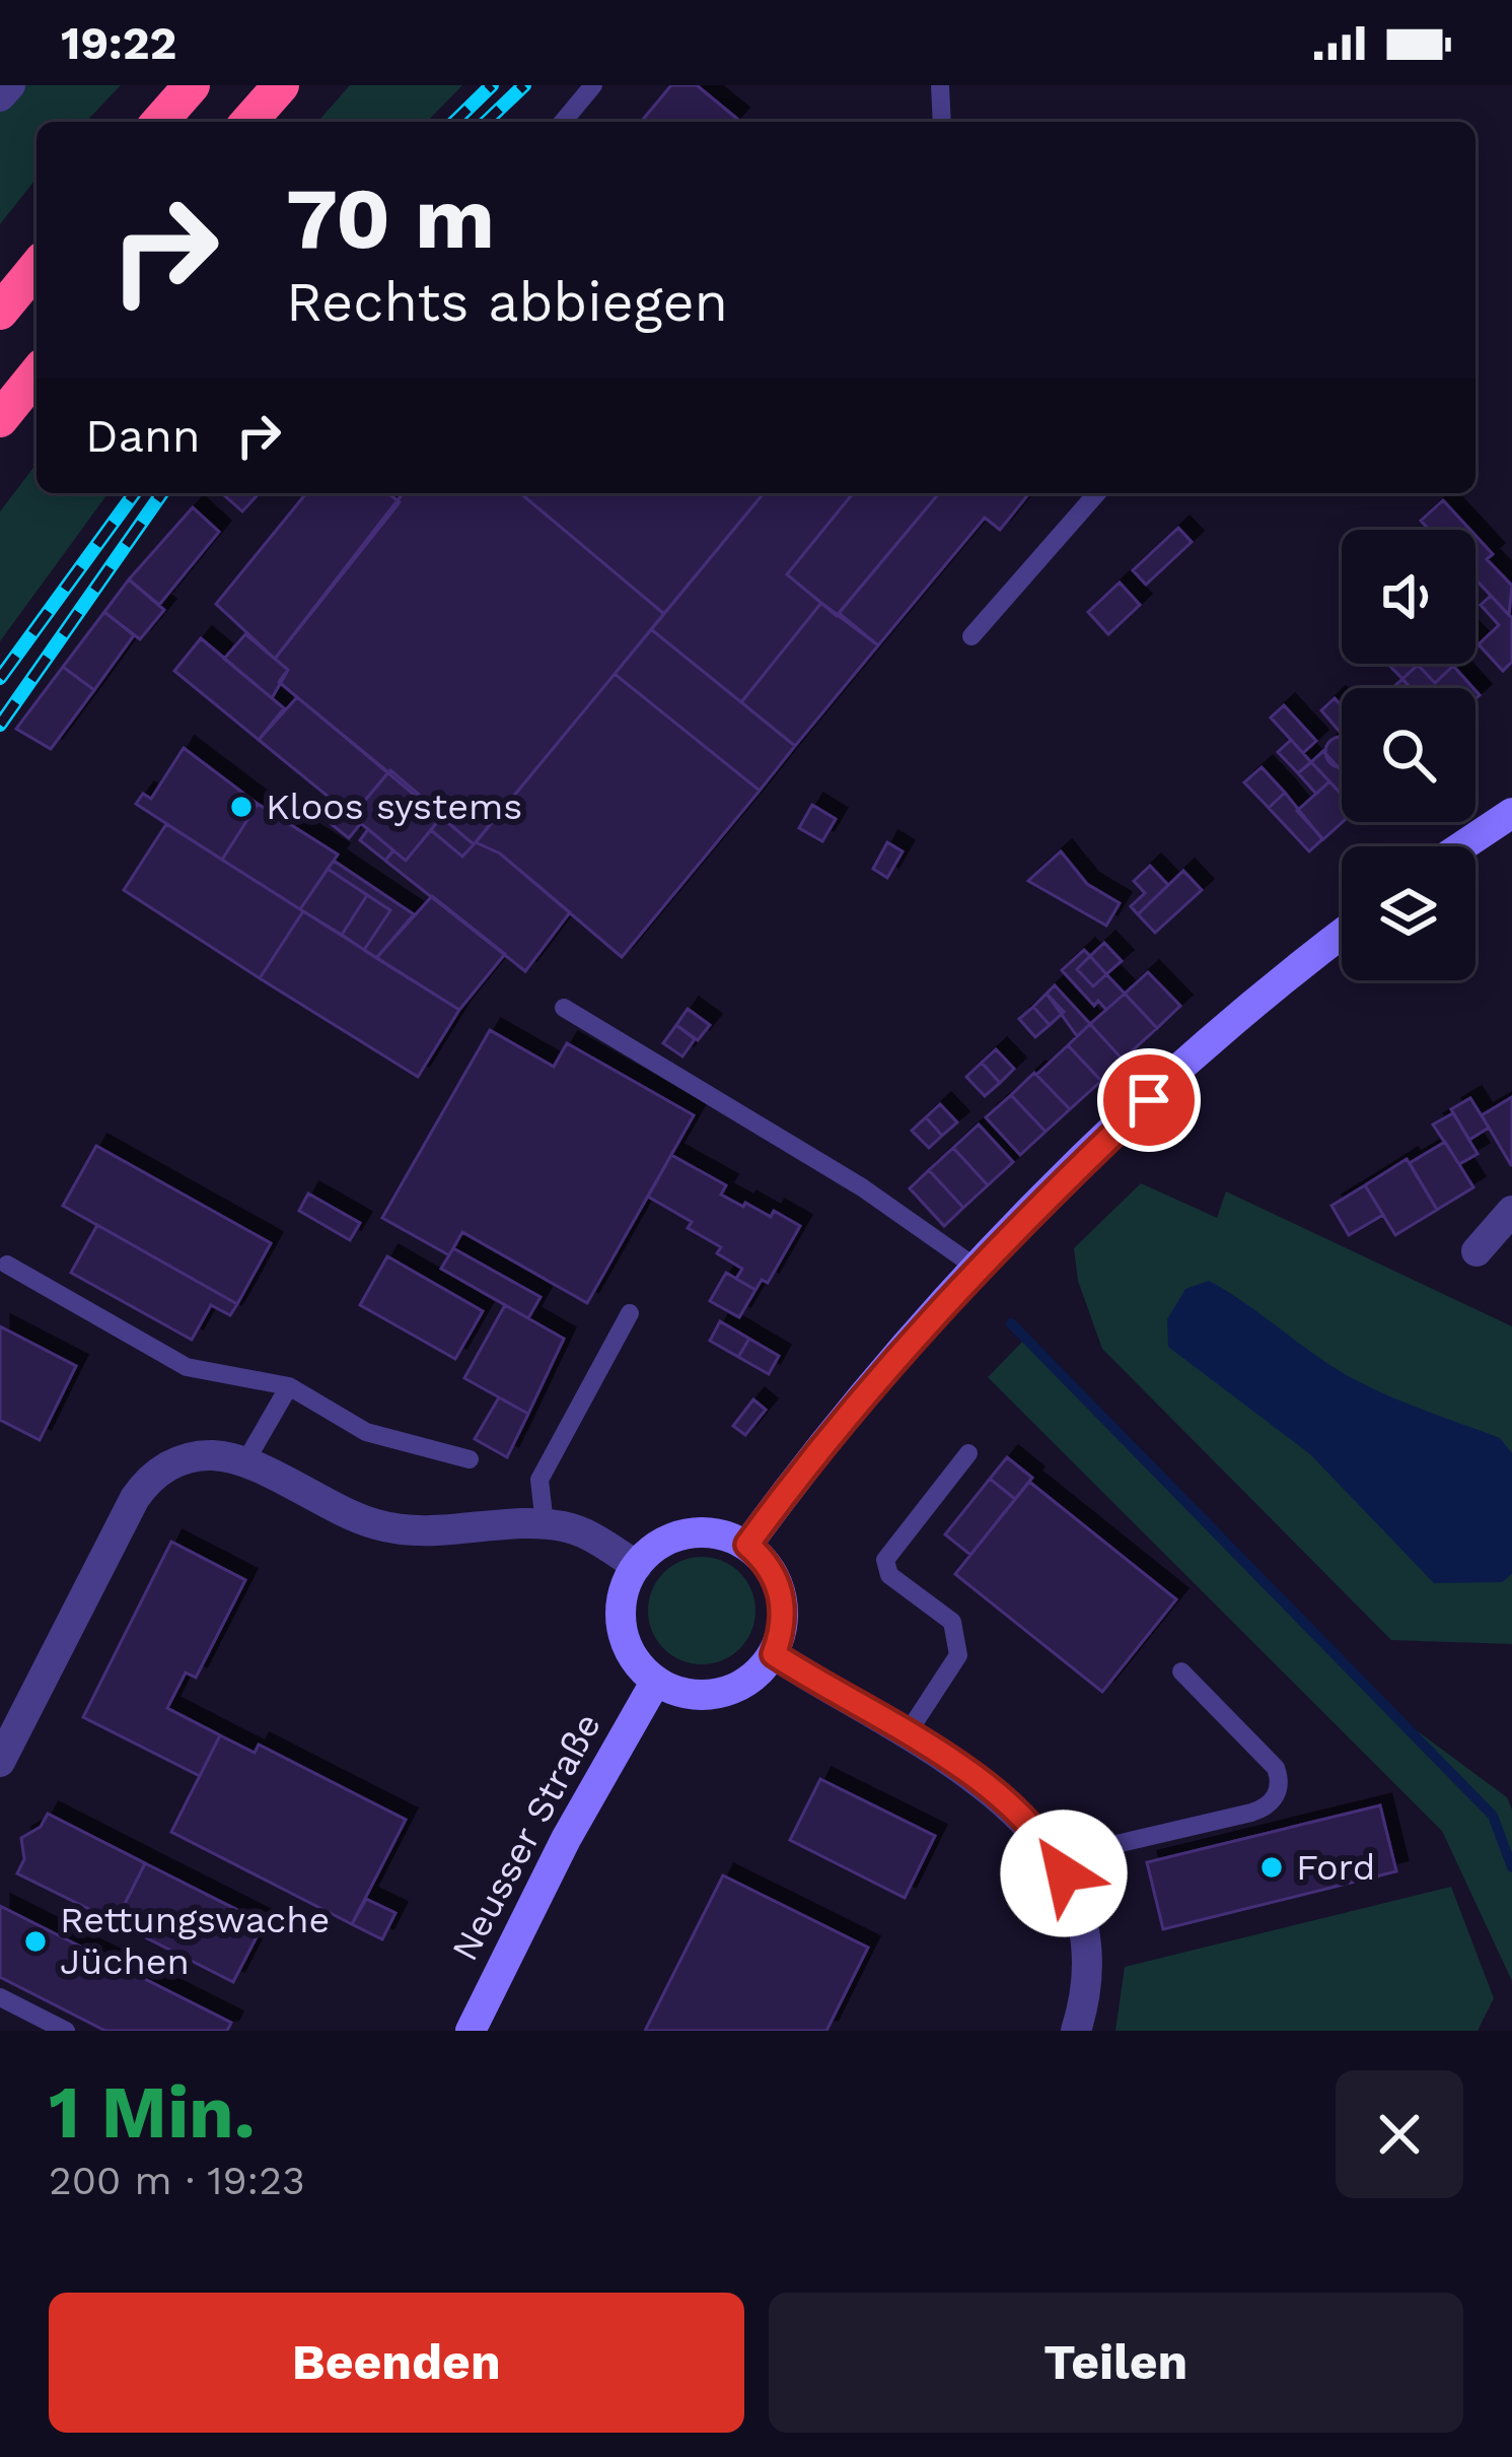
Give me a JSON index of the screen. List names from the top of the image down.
{
  "streets": {
    "main road": ["Neusser Straße"]
  },
  "places": ["Kloos systems", "Ford", "Rettungswache Jüchen"],
  "page": {
    "status": "19:22",
    "turn": ["70 m", "Rechts abbiegen"],
    "then": "Dann",
    "heading": ["1 Min.", "200 m · 19:23"],
    "buttons": ["Beenden", "Teilen"]
  }
}
